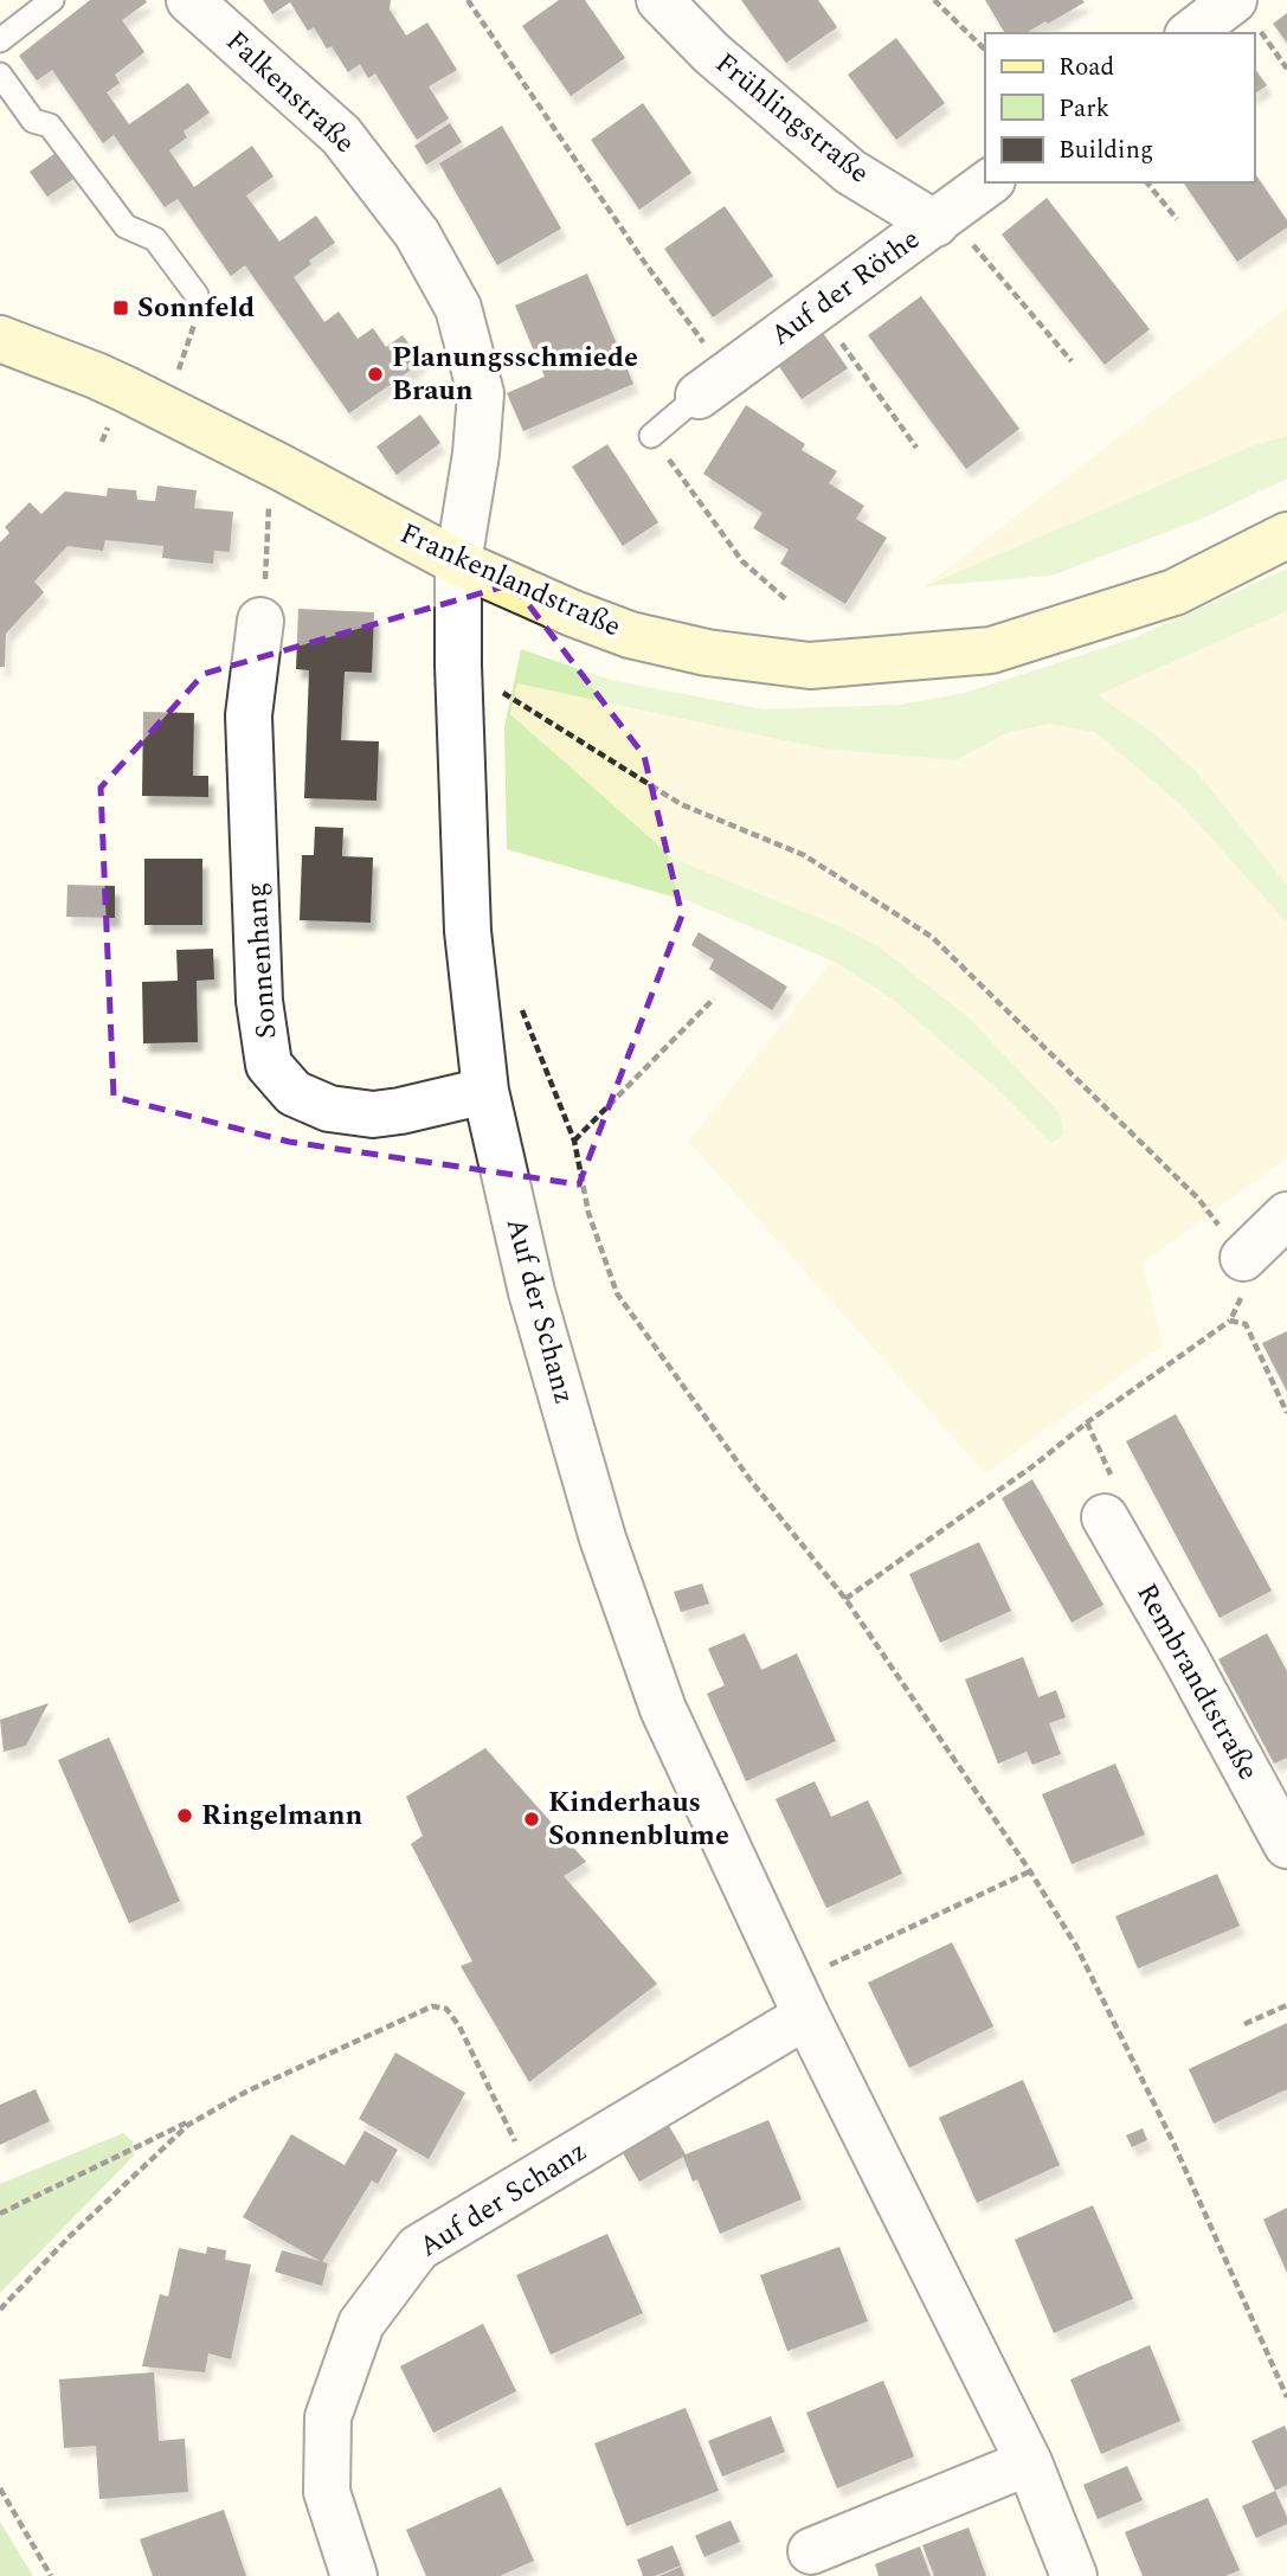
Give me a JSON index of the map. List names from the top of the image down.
{
  "streets": {
    "street": [
      "Falkenstraße",
      "Frühlingstraße",
      "Auf der Röthe",
      "Frankenlandstraße",
      "Sonnenhang",
      "Auf der Schanz",
      "Rembrandtstraße"
    ]
  },
  "crossings": [
    ["Falkenstraße", "Frankenlandstraße"],
    ["Falkenstraße", "Auf der Schanz"],
    ["Frühlingstraße", "Auf der Röthe"],
    ["Frankenlandstraße", "Auf der Schanz"],
    ["Sonnenhang", "Auf der Schanz"]
  ],
  "places": {
    "transit": ["Sonnfeld"],
    "other": ["Planungsschmiede Braun", "Ringelmann", "Kinderhaus Sonnenblume"]
  },
  "legend": ["Road", "Park", "Building"]
}
